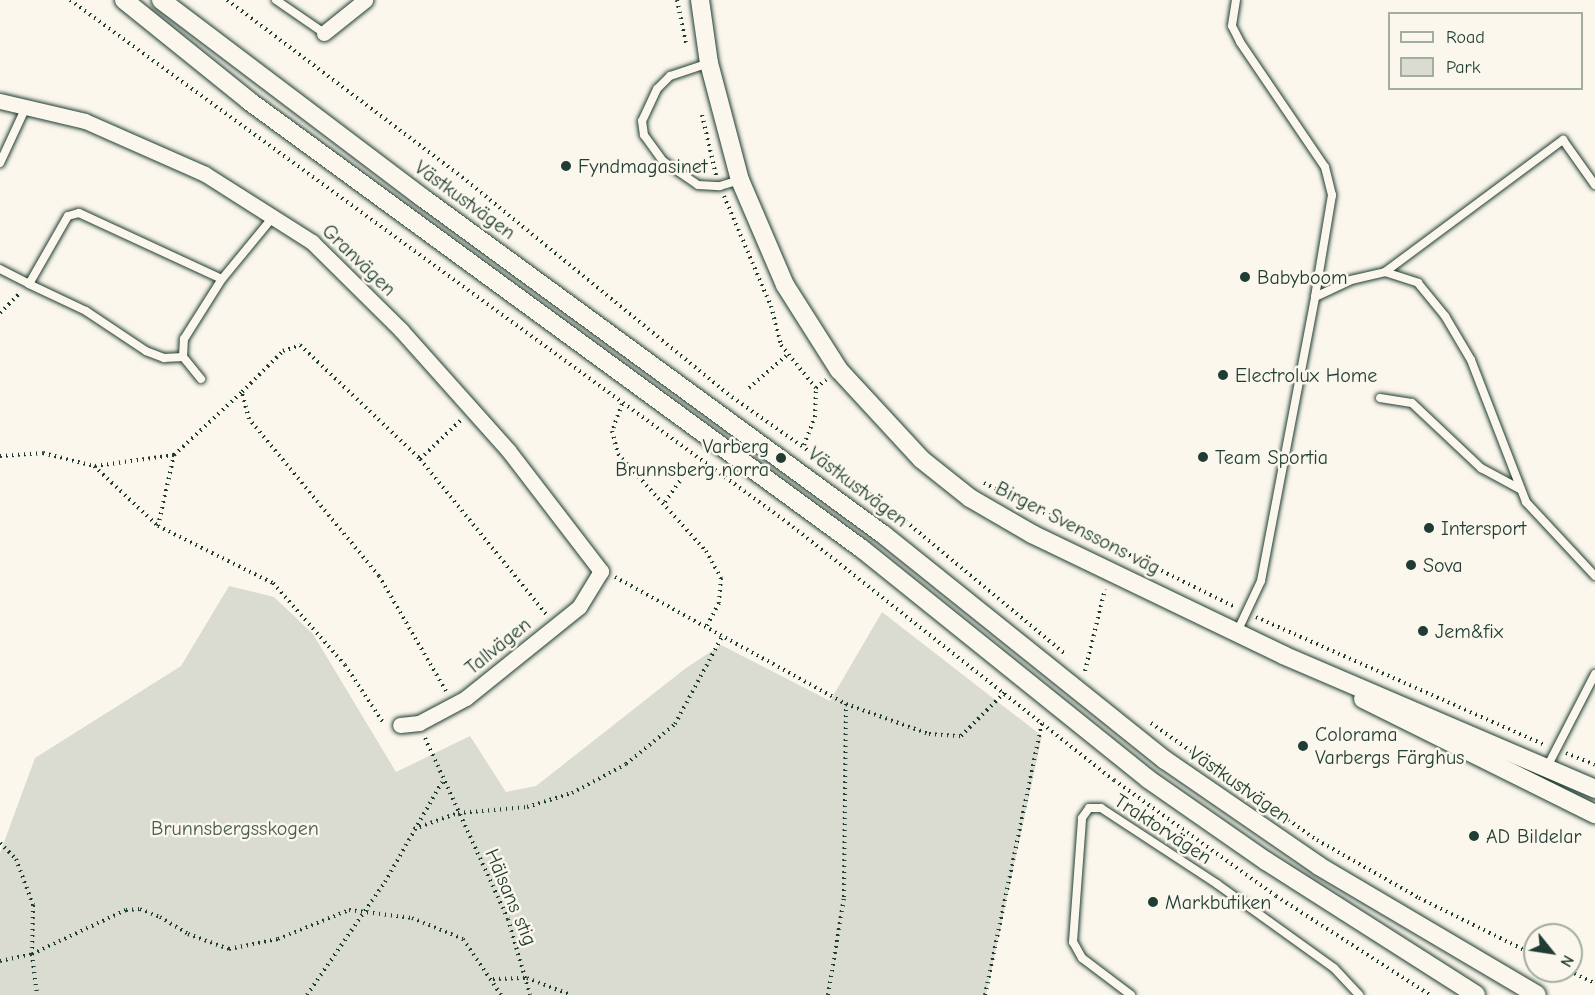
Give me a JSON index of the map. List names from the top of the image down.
{
  "streets": {
    "street": [
      "Västkustvägen",
      "Granvägen",
      "Birger Svenssons väg",
      "Tallvägen"
    ],
    "lane": ["Traktorvägen"],
    "path": ["Hälsans stig"]
  },
  "crossings": [
    ["Granvägen", "Tallvägen"],
    ["Tallvägen", "Hälsans stig"]
  ],
  "parks": ["Brunnsbergsskogen"],
  "places": [
    "Fyndmagasinet",
    "Babyboom",
    "Electrolux Home",
    "Team Sportia",
    "Varberg Brunnsberg norra",
    "Intersport",
    "Sova",
    "Jem&fix",
    "Colorama Varbergs Färghus",
    "AD Bildelar",
    "Markbutiken"
  ],
  "legend": ["Road", "Park"],
  "north": "bottom right"
}
